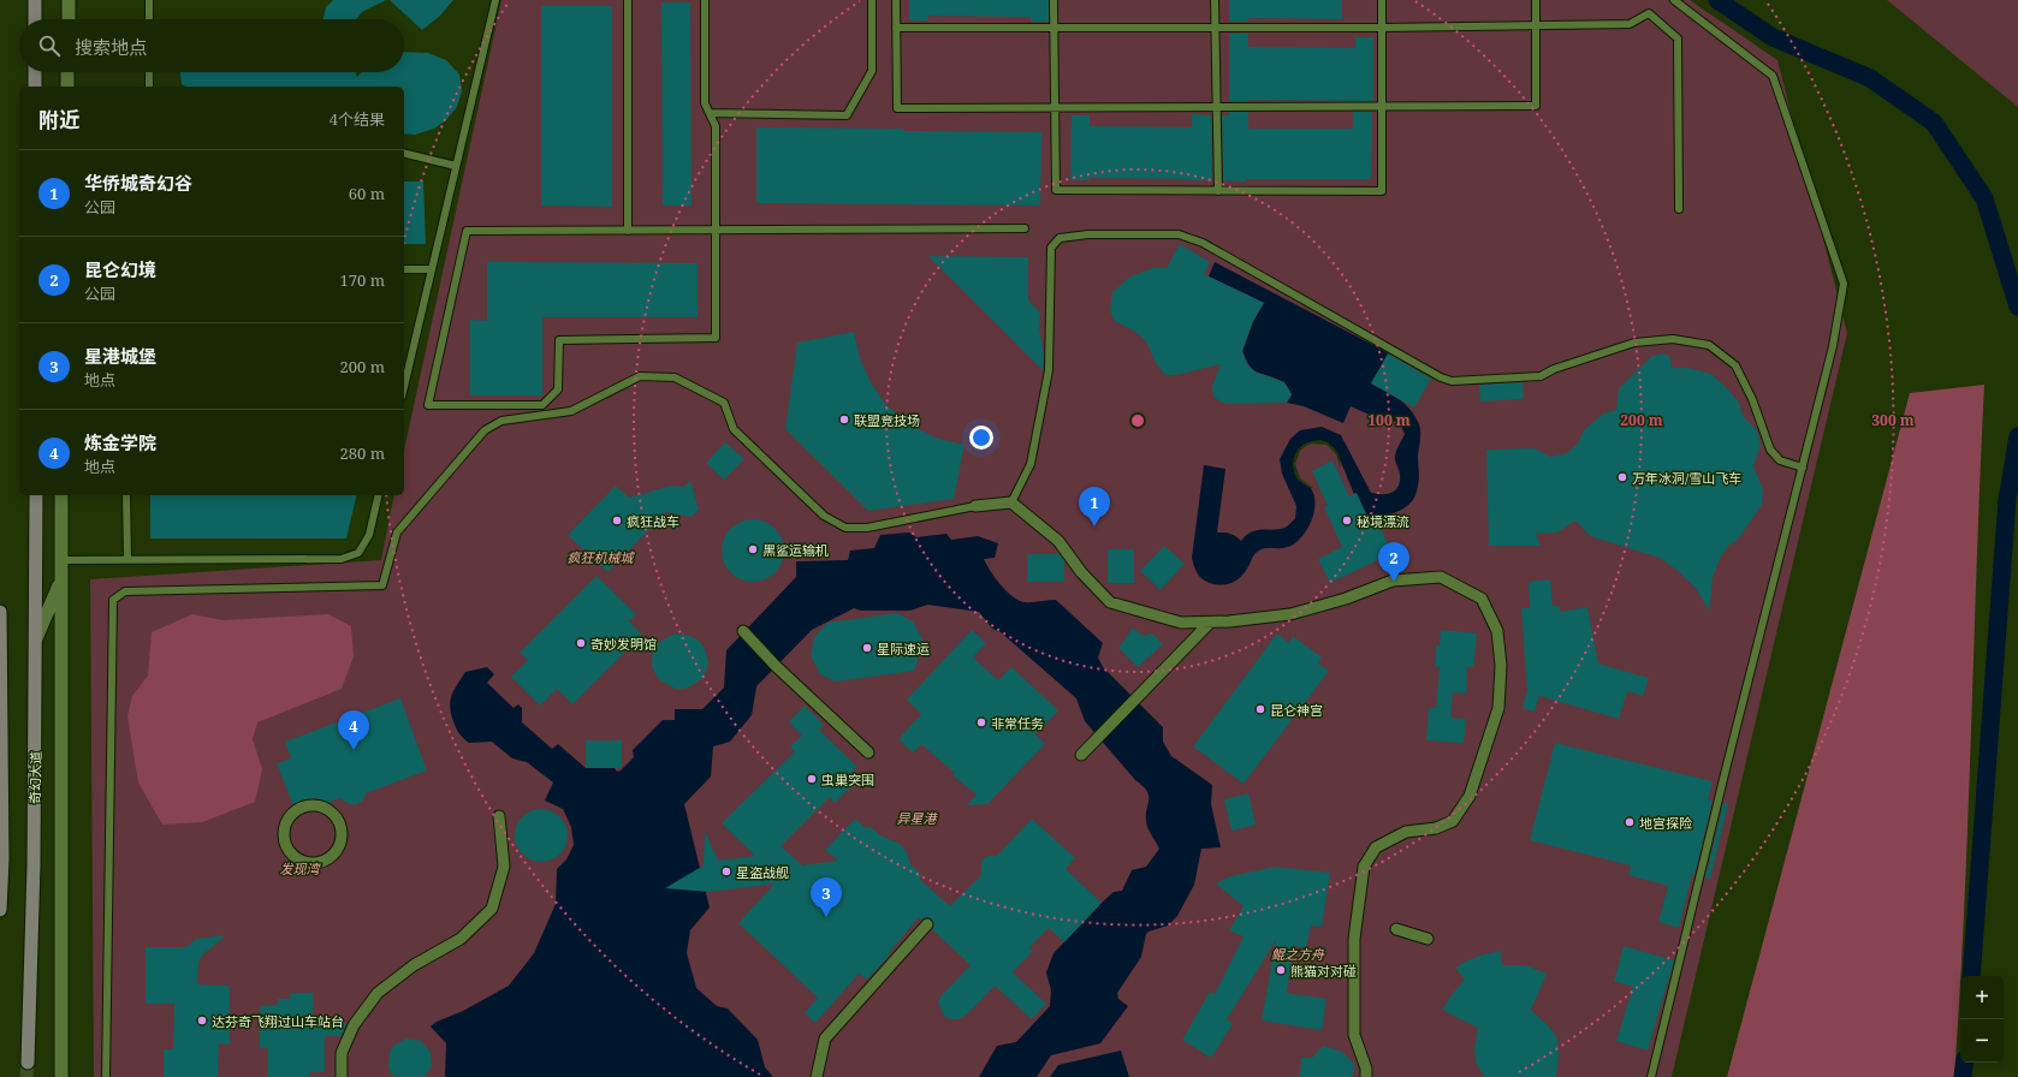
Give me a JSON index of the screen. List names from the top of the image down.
{
  "streets": {
    "main road": ["奇幻大道"]
  },
  "parks": [
    "疯狂机械城",
    "异星港",
    "发现湾",
    "鲲之方舟"
  ],
  "places": [
    "联盟竞技场",
    "万年冰洞/雪山飞车",
    "疯狂战车",
    "秘境漂流",
    "黑鲨运输机",
    "奇妙发明馆",
    "星际速运",
    "昆仑神宫",
    "非常任务",
    "虫巢突围",
    "地宫探险",
    "星盗战舰",
    "熊猫对对碰",
    "达芬奇飞翔过山车站台"
  ],
  "page": {
    "search": "搜索地点",
    "heading": ["附近", "4个结果"],
    "list": [
      {
        "mark": "1",
        "name": "华侨城奇幻谷",
        "note": "公园",
        "value": "60 m"
      },
      {
        "mark": "2",
        "name": "昆仑幻境",
        "note": "公园",
        "value": "170 m"
      },
      {
        "mark": "3",
        "name": "星港城堡",
        "note": "地点",
        "value": "200 m"
      },
      {
        "mark": "4",
        "name": "炼金学院",
        "note": "地点",
        "value": "280 m"
      }
    ],
    "pins": [
      "1",
      "2",
      "4",
      "3"
    ],
    "map_buttons": ["+", "−"]
  },
  "rings": ["100 m", "200 m", "300 m"]
}
